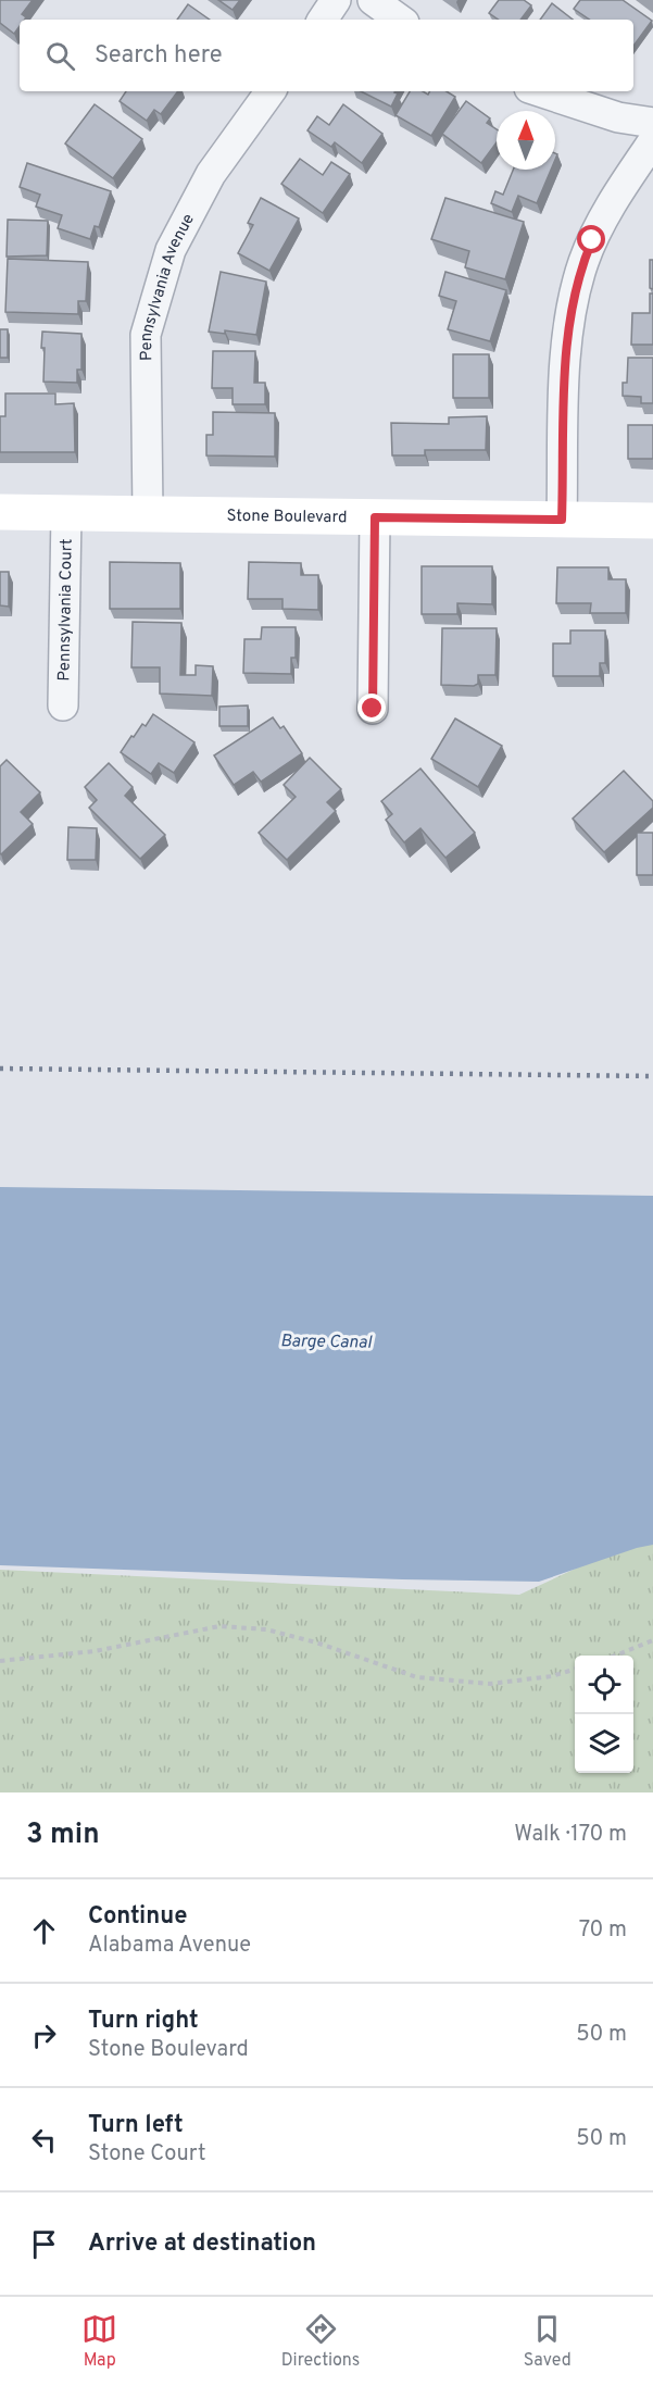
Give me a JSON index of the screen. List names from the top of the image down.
{
  "streets": {
    "street": ["Pennsylvania Avenue", "Stone Boulevard", "Pennsylvania Court"]
  },
  "crossings": [
    ["Pennsylvania Avenue", "Stone Boulevard"],
    ["Stone Boulevard", "Pennsylvania Court"]
  ],
  "water": ["Barge Canal"],
  "north": "top",
  "page": {
    "search": "Search here",
    "heading": ["3 min", "Walk · 170 m"],
    "list": [
      ["Continue", "Alabama Avenue", "70 m"],
      ["Turn right", "Stone Boulevard", "50 m"],
      ["Turn left", "Stone Court", "50 m"],
      "Arrive at destination"
    ],
    "nav": ["Map", "Directions", "Saved"]
  }
}
